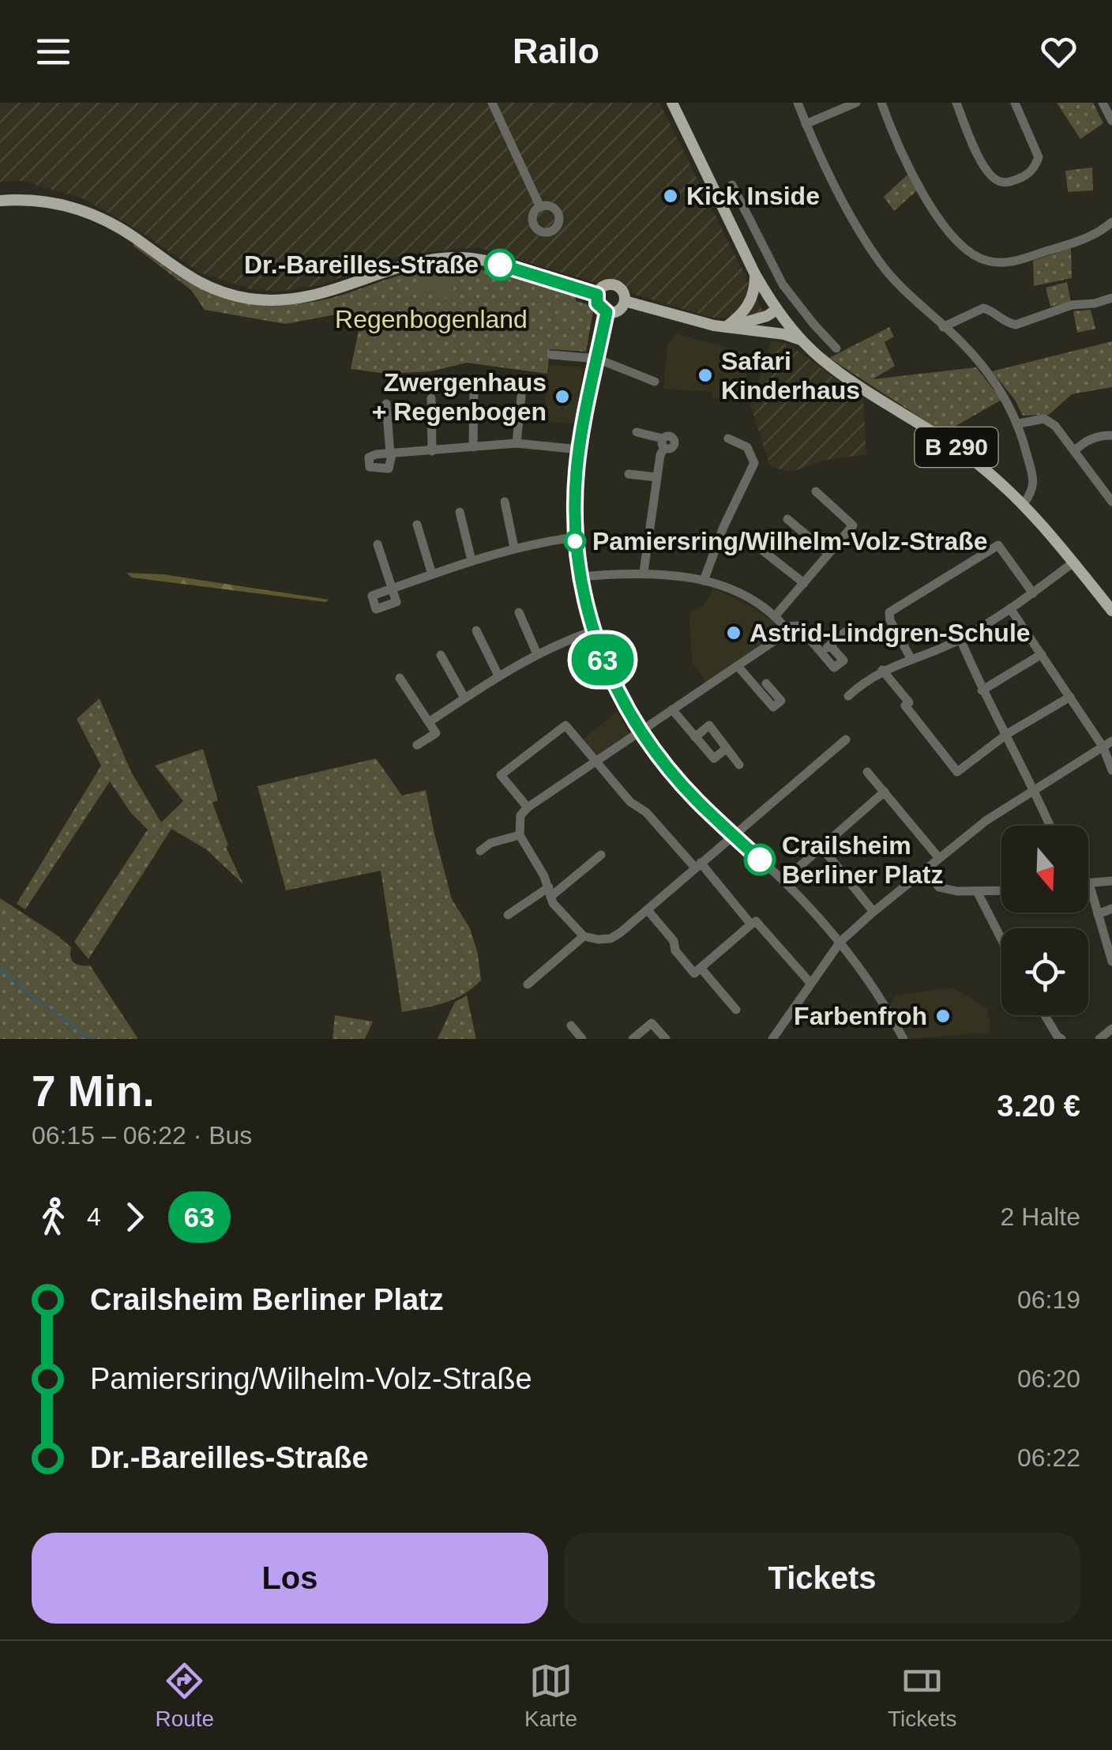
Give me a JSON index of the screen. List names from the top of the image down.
{
  "streets": {
    "main road": ["B 290"]
  },
  "parks": ["Regenbogenland"],
  "places": [
    "Kick Inside",
    "Dr.-Bareilles-Straße",
    "Safari Kinderhaus",
    "Zwergenhaus + Regenbogen",
    "Pamiersring/Wilhelm-Volz-Straße",
    "Astrid-Lindgren-Schule",
    "Crailsheim Berliner Platz",
    "Farbenfroh"
  ],
  "lines": ["bus line 63"],
  "north": "bottom",
  "page": {
    "header": "Railo",
    "on_map": "63",
    "heading": ["7 Min.", "06:15 – 06:22 · Bus", "3.20 €"],
    "legs": ["4", "63", "2 Halte"],
    "list": [
      {
        "name": "Crailsheim Berliner Platz",
        "value": "06:19"
      },
      {
        "name": "Pamiersring/Wilhelm-Volz-Straße",
        "value": "06:20"
      },
      {
        "name": "Dr.-Bareilles-Straße",
        "value": "06:22"
      }
    ],
    "buttons": ["Los", "Tickets"],
    "tabs": ["Route", "Karte", "Tickets"]
  }
}
